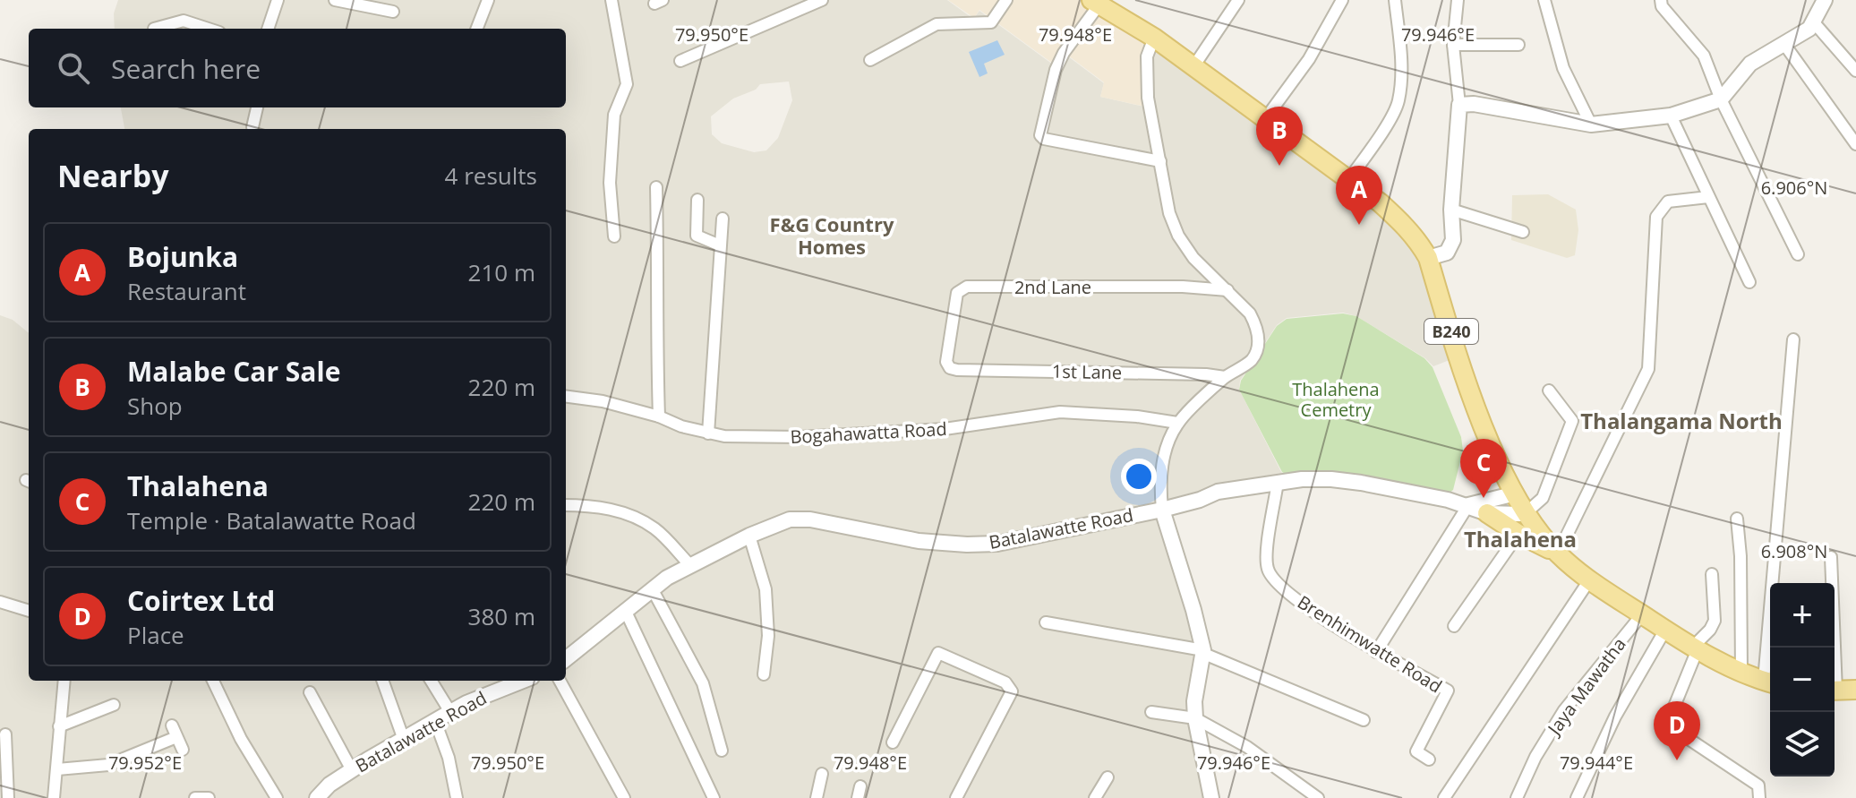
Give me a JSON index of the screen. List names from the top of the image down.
{
  "streets": {
    "main road": ["B240"],
    "street": [
      "2nd Lane",
      "1st Lane",
      "Bogahawatta Road",
      "Batalawatte Road",
      "Brenhimwatte Road",
      "Jaya Mawatha"
    ]
  },
  "crossings": [
    ["2nd Lane", "1st Lane"],
    ["B240", "Jaya Mawatha"],
    ["Batalawatte Road", "Brenhimwatte Road"]
  ],
  "districts": ["F&G Country Homes", "Thalangama North", "Thalahena"],
  "parks": ["Thalahena Cemetry"],
  "page": {
    "search": "Search here",
    "pins": [
      "B",
      "A",
      "C",
      "D"
    ],
    "heading": ["Nearby", "4 results"],
    "list": [
      {
        "mark": "A",
        "name": "Bojunka",
        "note": "Restaurant",
        "value": "210 m"
      },
      {
        "mark": "B",
        "name": "Malabe Car Sale",
        "note": "Shop",
        "value": "220 m"
      },
      {
        "mark": "C",
        "name": "Thalahena",
        "note": "Temple · Batalawatte Road",
        "value": "220 m"
      },
      {
        "mark": "D",
        "name": "Coirtex Ltd",
        "note": "Place",
        "value": "380 m"
      }
    ],
    "map_buttons": ["+", "−"]
  },
  "coordinates": [
    "79.950°E",
    "79.948°E",
    "79.946°E",
    "6.906°N",
    "6.908°N",
    "79.952°E",
    "79.944°E"
  ]
}
